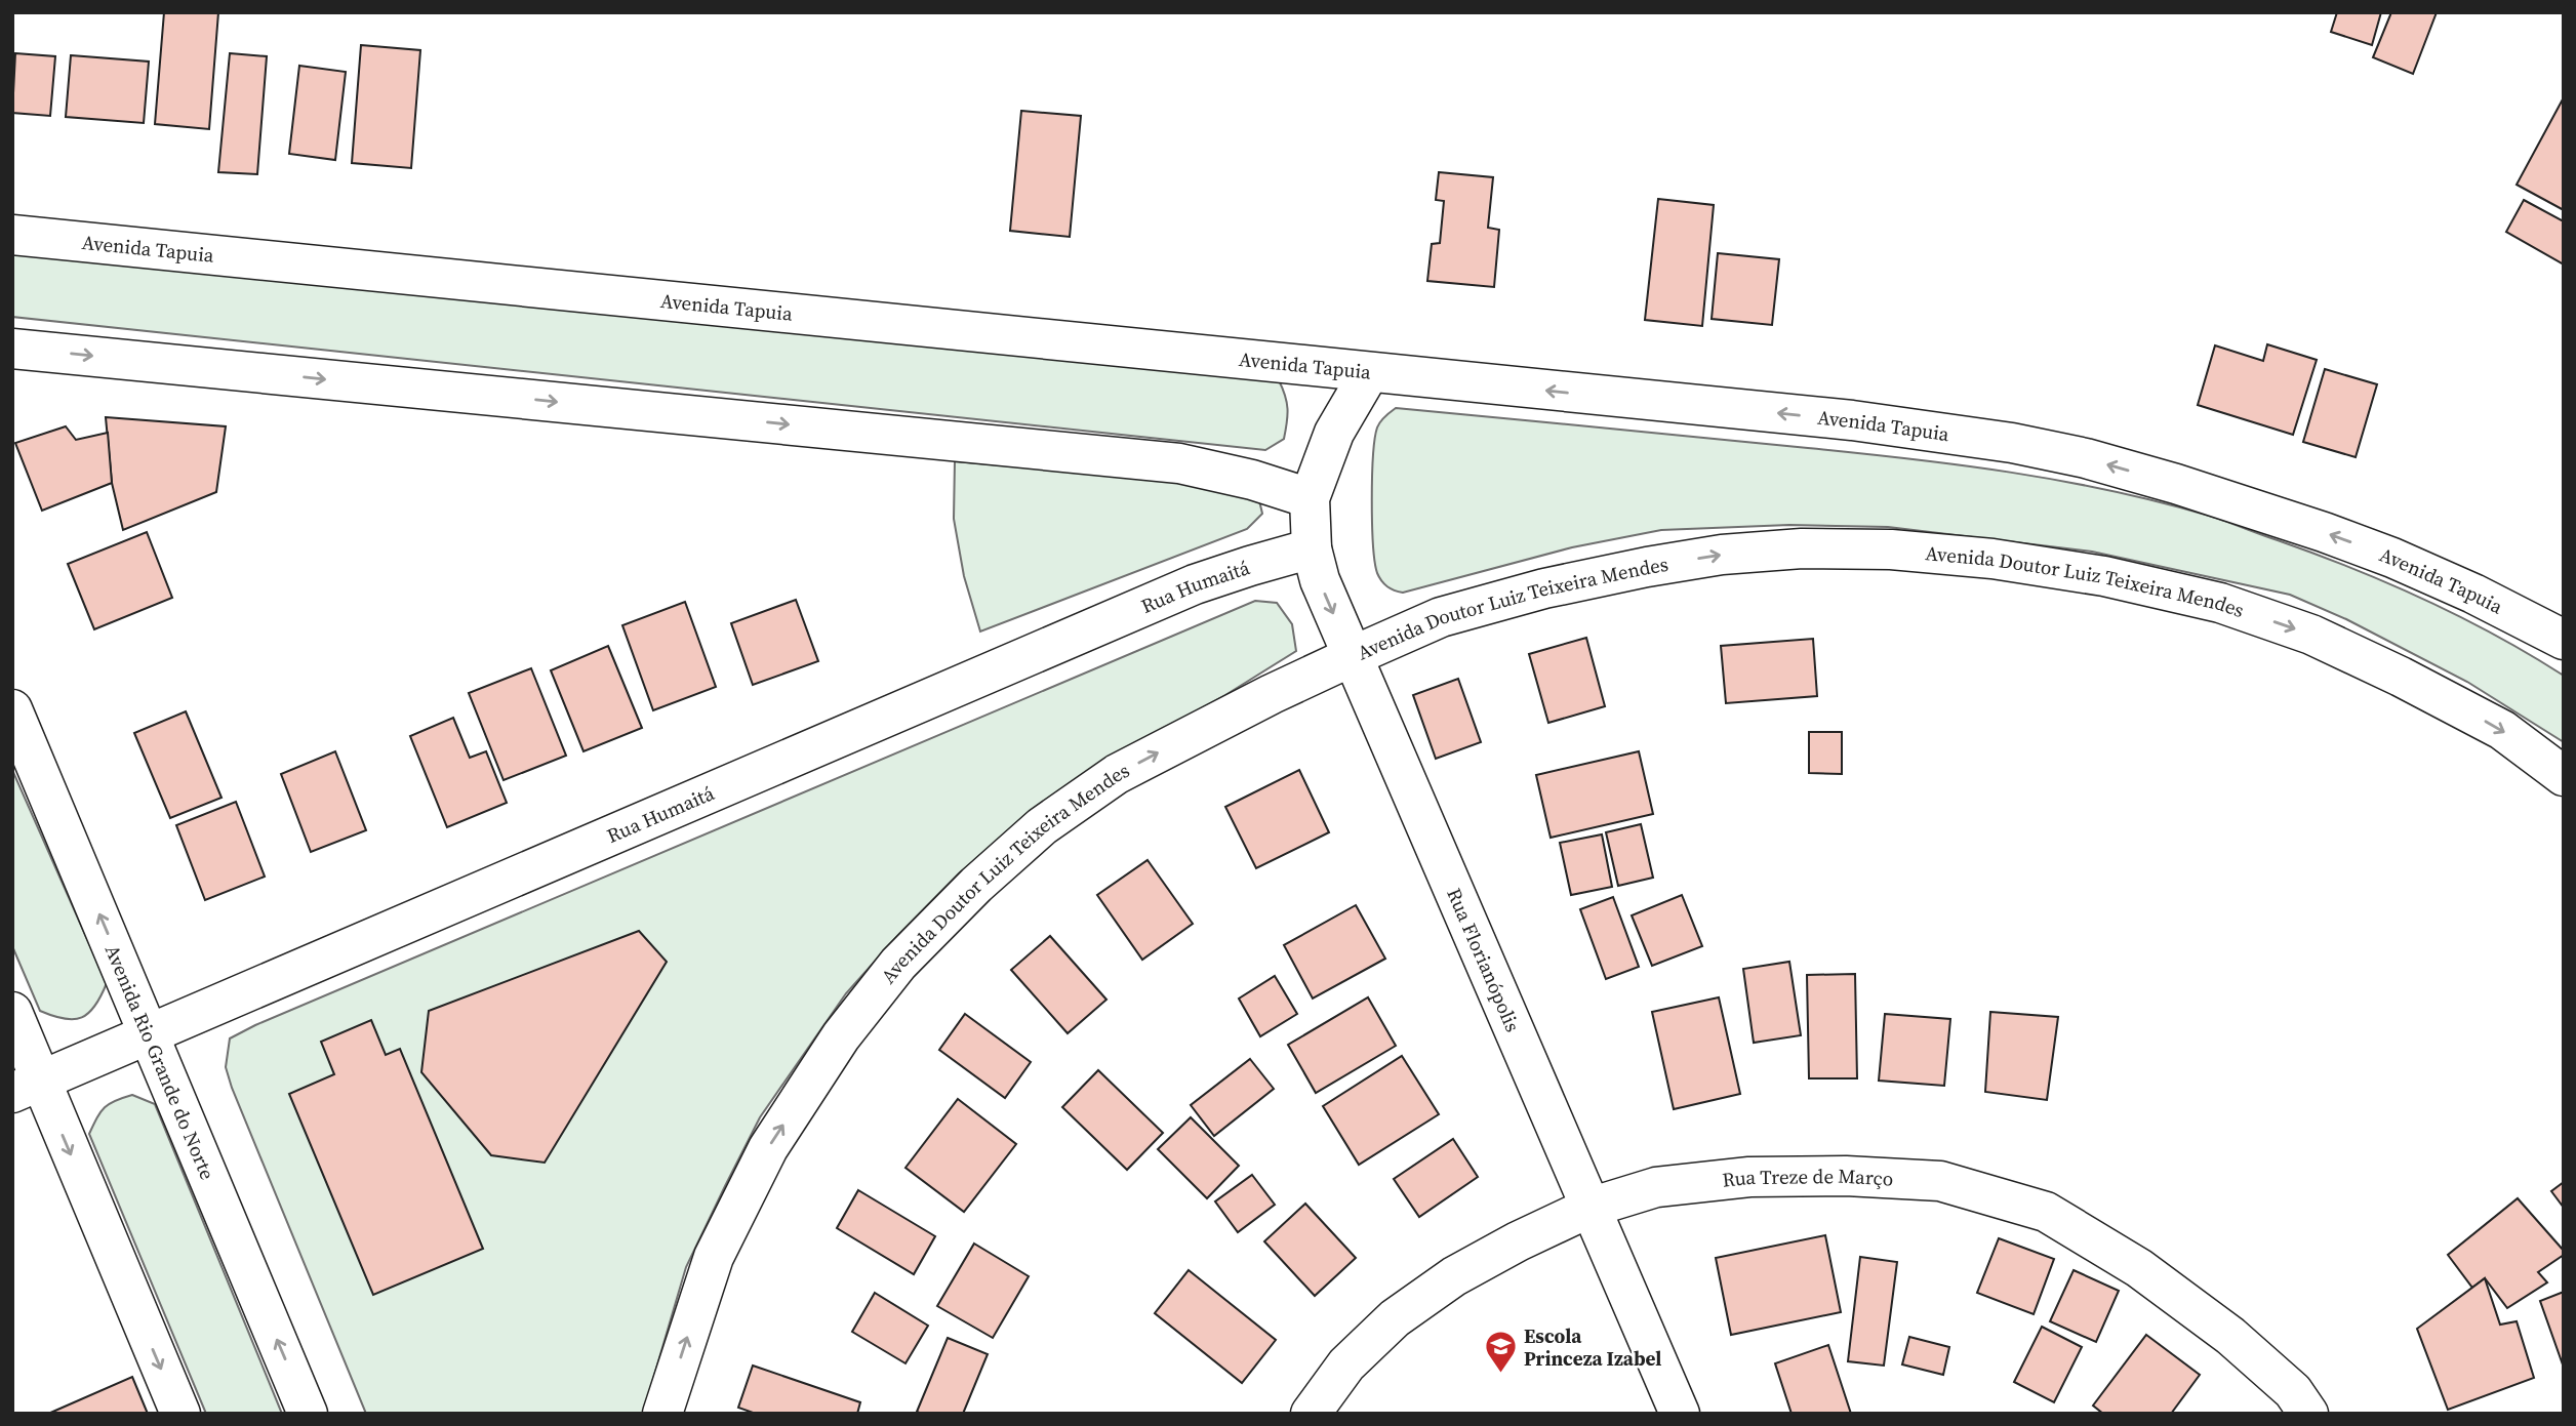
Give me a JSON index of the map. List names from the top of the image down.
{
  "streets": {
    "street": [
      "Avenida Tapuia",
      "Avenida Doutor Luiz Teixeira Mendes",
      "Rua Humaitá",
      "Rua Florianópolis",
      "Avenida Rio Grande do Norte",
      "Rua Treze de Março"
    ]
  },
  "crossings": [
    ["Avenida Doutor Luiz Teixeira Mendes", "Rua Florianópolis"],
    ["Rua Humaitá", "Rua Florianópolis"],
    ["Rua Humaitá", "Avenida Rio Grande do Norte"],
    ["Rua Florianópolis", "Rua Treze de Março"]
  ],
  "one_way": ["Avenida Tapuia", "Avenida Doutor Luiz Teixeira Mendes"],
  "places": {
    "school or university": ["Escola Princeza Izabel"]
  }
}
